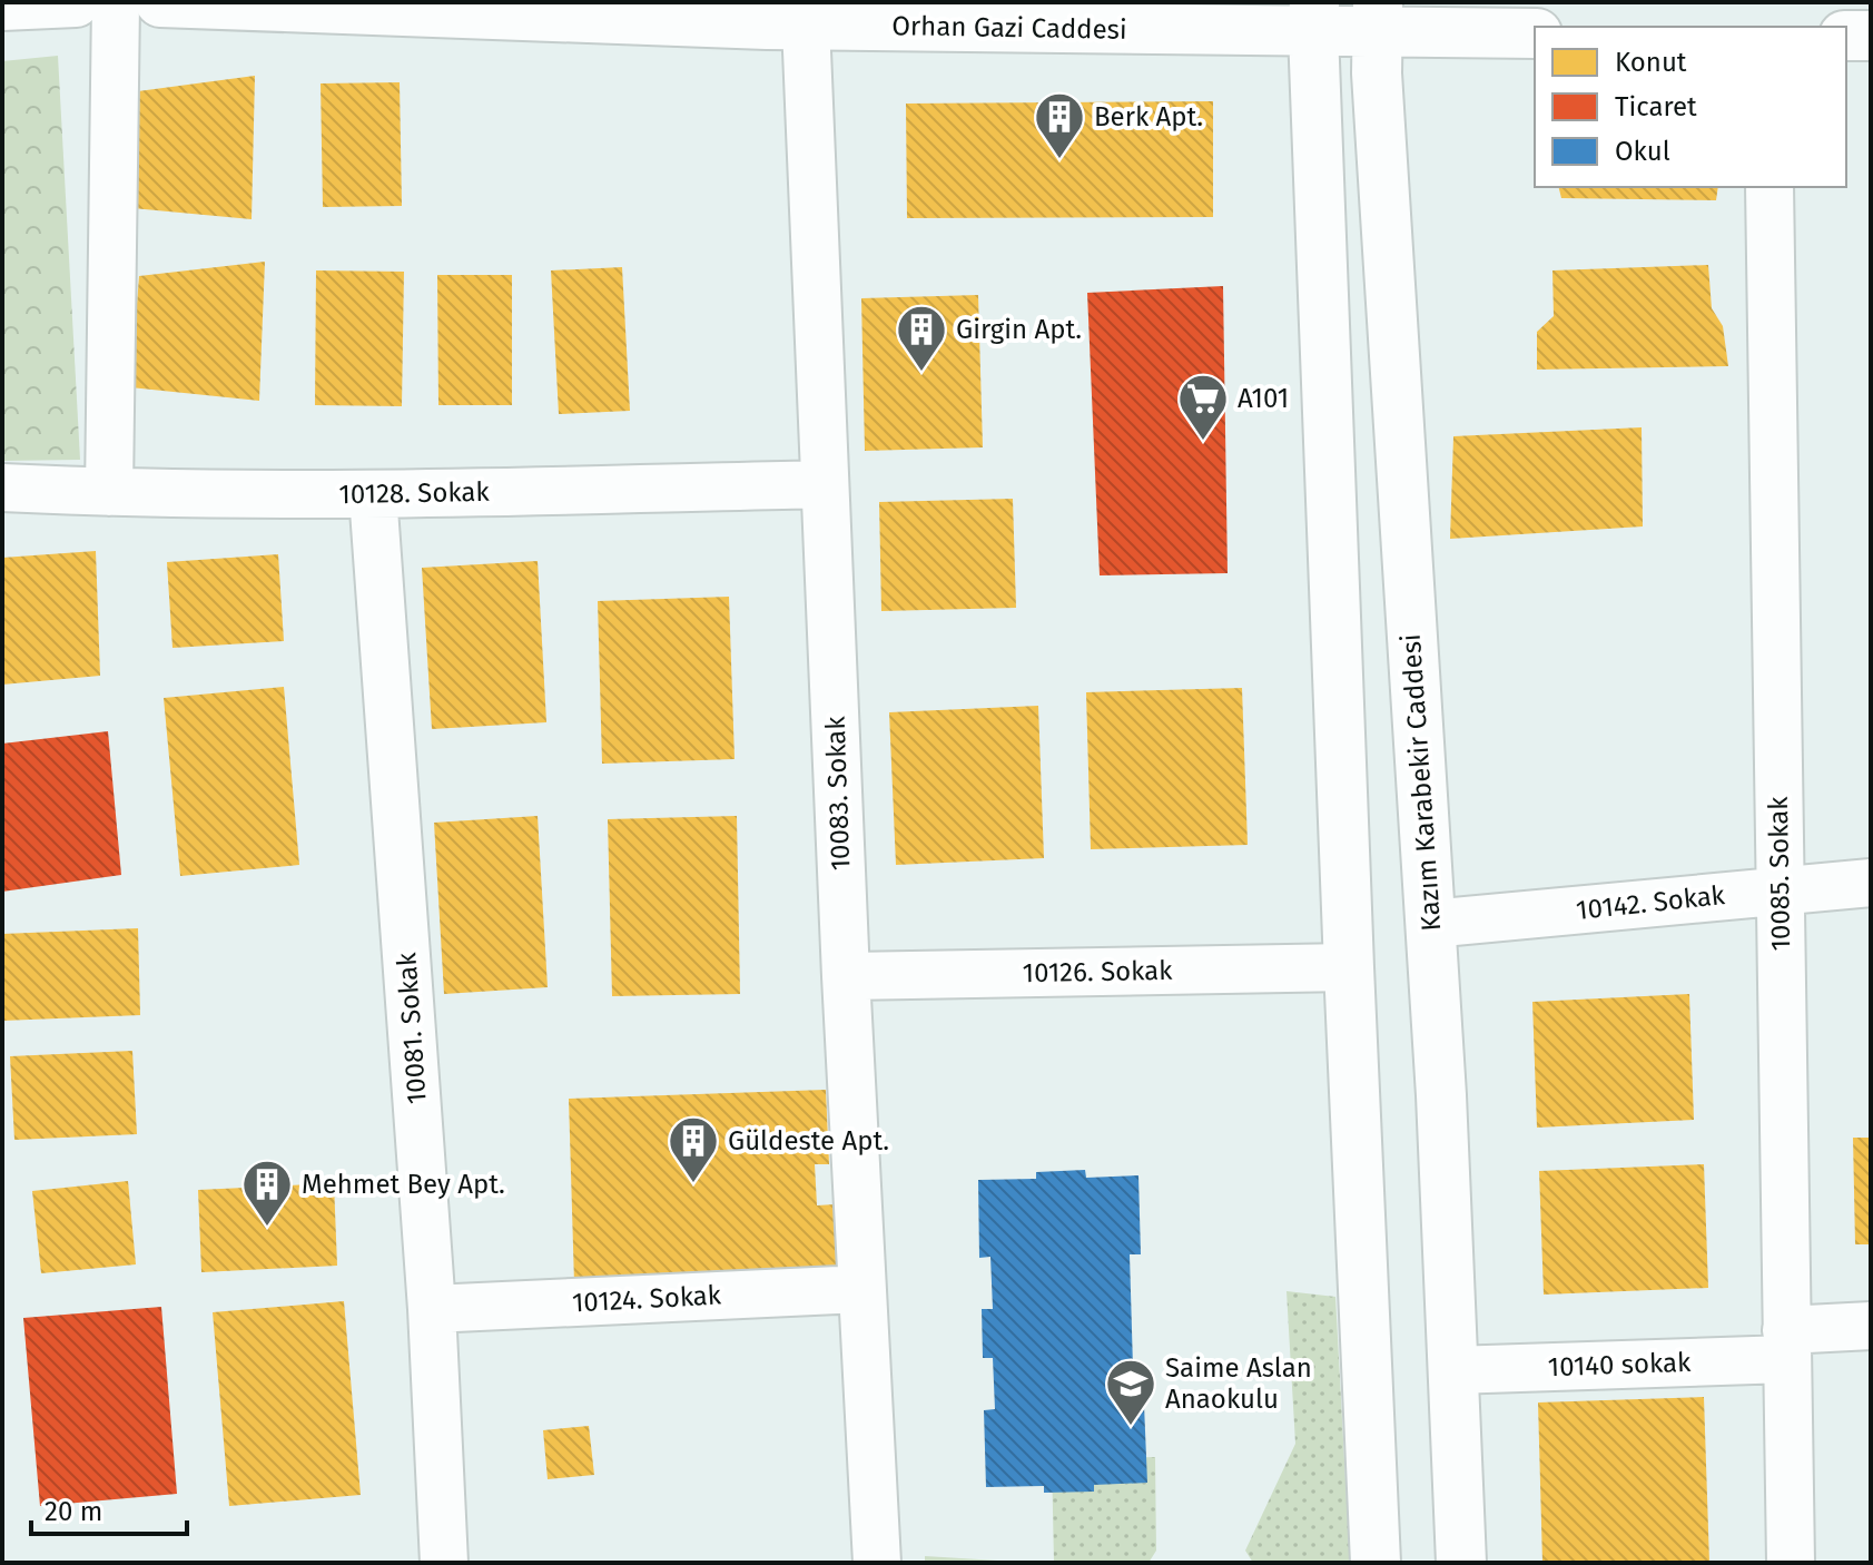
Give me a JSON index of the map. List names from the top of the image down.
{
  "streets": {
    "street": [
      "Orhan Gazi Caddesi",
      "10128. Sokak",
      "Kazım Karabekir Caddesi",
      "10083. Sokak",
      "10085. Sokak",
      "10142. Sokak",
      "10126. Sokak",
      "10081. Sokak",
      "10124. Sokak",
      "10140 sokak"
    ]
  },
  "crossings": [
    ["Orhan Gazi Caddesi", "Kazım Karabekir Caddesi"],
    ["Orhan Gazi Caddesi", "10083. Sokak"],
    ["10128. Sokak", "10083. Sokak"],
    ["10128. Sokak", "10081. Sokak"],
    ["Kazım Karabekir Caddesi", "10142. Sokak"],
    ["Kazım Karabekir Caddesi", "10140 sokak"],
    ["10083. Sokak", "10126. Sokak"],
    ["10083. Sokak", "10124. Sokak"],
    ["10085. Sokak", "10142. Sokak"],
    ["10085. Sokak", "10140 sokak"],
    ["10081. Sokak", "10124. Sokak"]
  ],
  "places": {
    "building": [
      "Berk Apt.",
      "Girgin Apt.",
      "Güldeste Apt.",
      "Mehmet Bey Apt."
    ],
    "supermarket": ["A101"],
    "school or university": ["Saime Aslan Anaokulu"]
  },
  "legend": ["Konut", "Ticaret", "Okul"],
  "scale_bar": "20 m"
}
